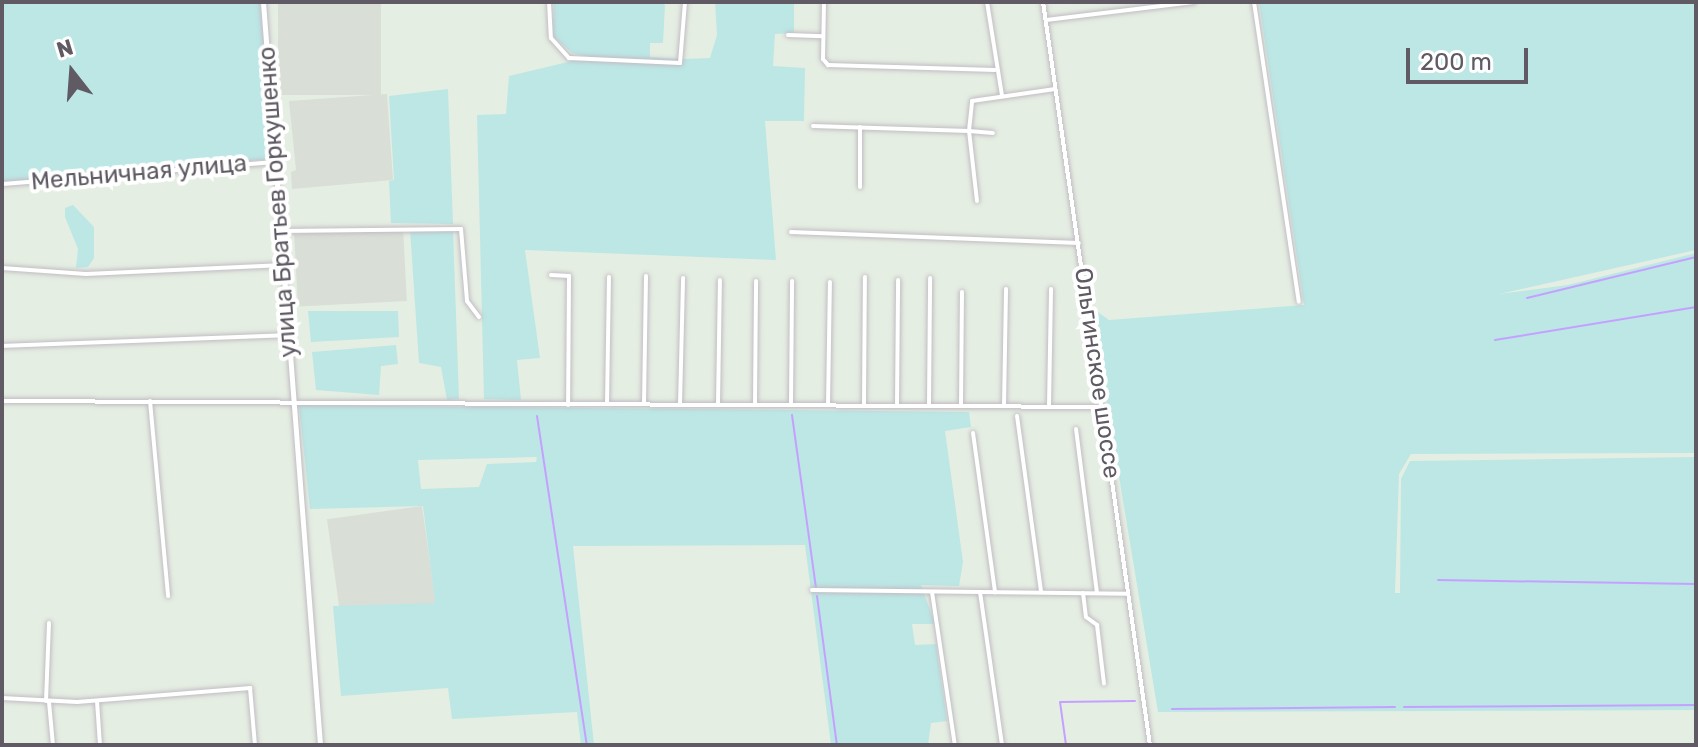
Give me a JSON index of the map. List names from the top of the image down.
{
  "streets": {
    "street": ["Мельничная улица", "улица Братьев Горкушенко", "Ольгинское шоссе"]
  },
  "crossings": [
    ["Мельничная улица", "улица Братьев Горкушенко"]
  ],
  "scale_bar": "200 m",
  "north": "top"
}
